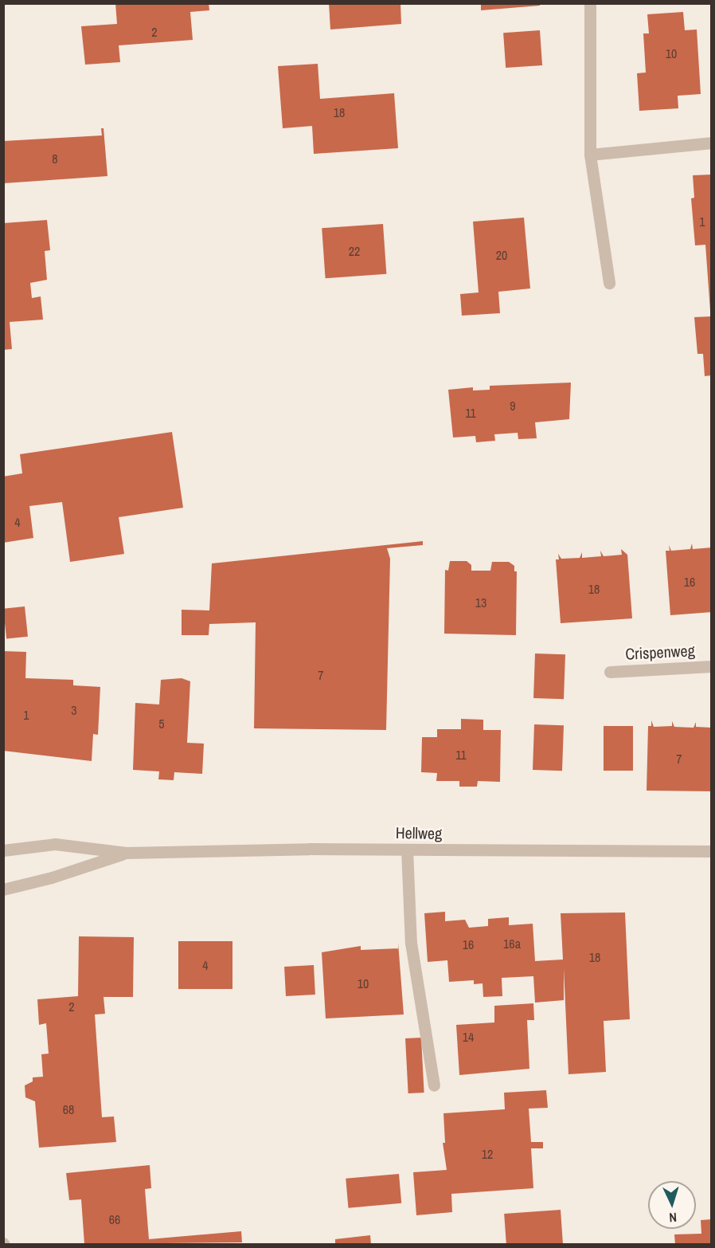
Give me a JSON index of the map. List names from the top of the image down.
{
  "streets": {
    "street": ["Crispenweg", "Hellweg"]
  },
  "house_numbers": [
    "2",
    "10",
    "18",
    "8",
    "1",
    "22",
    "20",
    "9",
    "11",
    "4",
    "16",
    "18",
    "13",
    "7",
    "3",
    "1",
    "5",
    "11",
    "7",
    "16a",
    "16",
    "18",
    "4",
    "10",
    "2",
    "14",
    "68",
    "12",
    "66"
  ],
  "north": "bottom"
}
